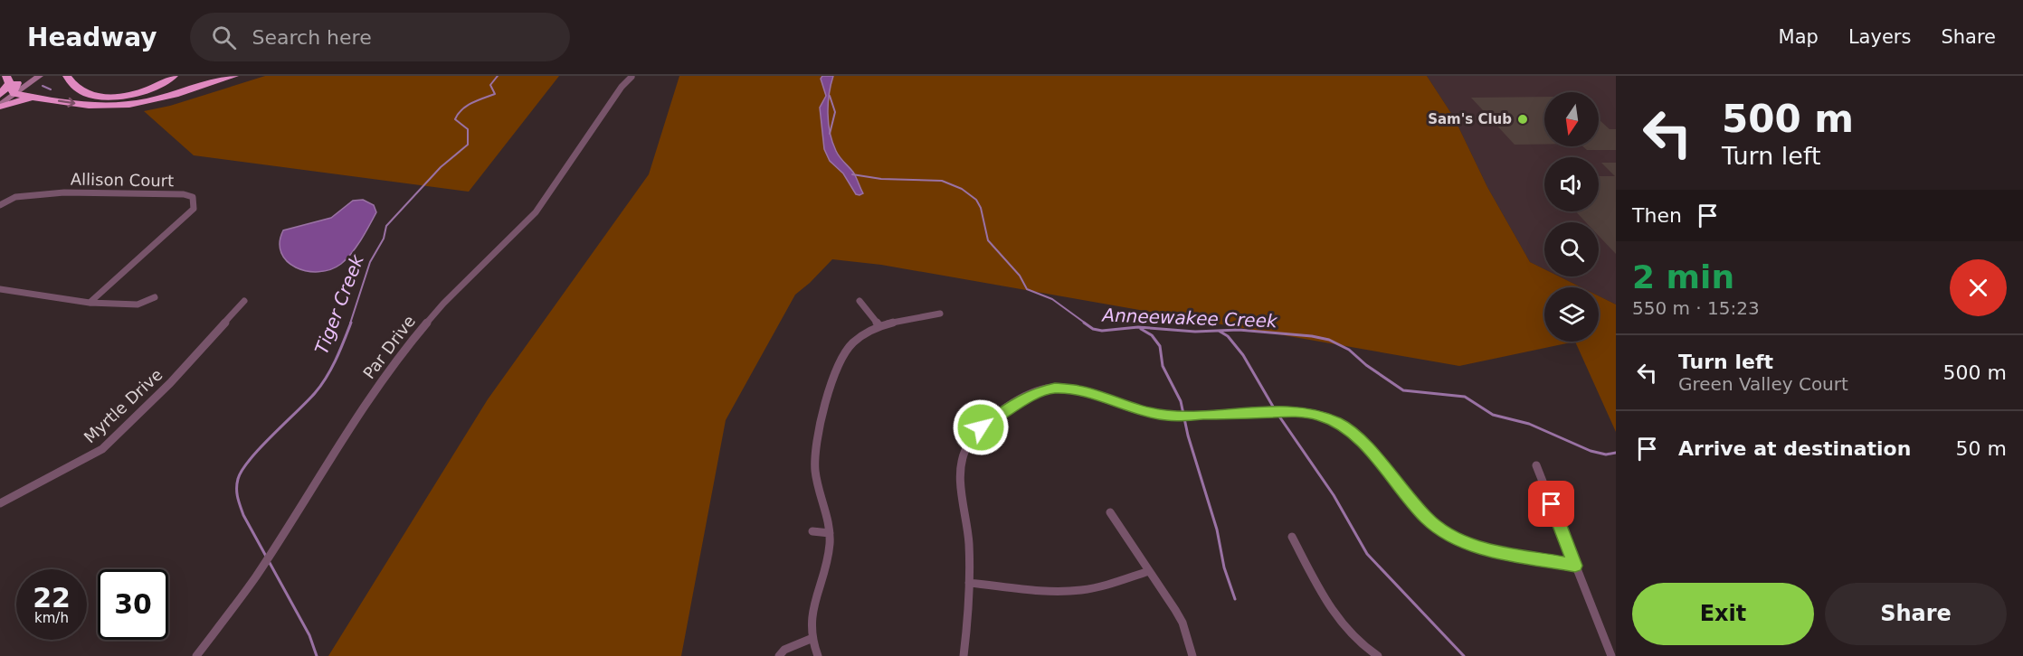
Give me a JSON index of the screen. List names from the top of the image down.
{
  "streets": {
    "street": ["Allison Court", "Par Drive", "Myrtle Drive"]
  },
  "water": ["Tiger Creek", "Anneewakee Creek"],
  "places": ["Sam's Club"],
  "north": "bottom",
  "page": {
    "header": "Headway",
    "search": "Search here",
    "nav": ["Map", "Layers", "Share"],
    "turn": ["500 m", "Turn left"],
    "then": "Then",
    "heading": ["2 min", "550 m · 15:23"],
    "list": [
      {
        "name": "Turn left",
        "note": "Green Valley Court",
        "value": "500 m"
      },
      {
        "name": "Arrive at destination",
        "value": "50 m"
      }
    ],
    "speed": "22 km/h",
    "limit": "30",
    "buttons": ["Exit", "Share"]
  }
}
